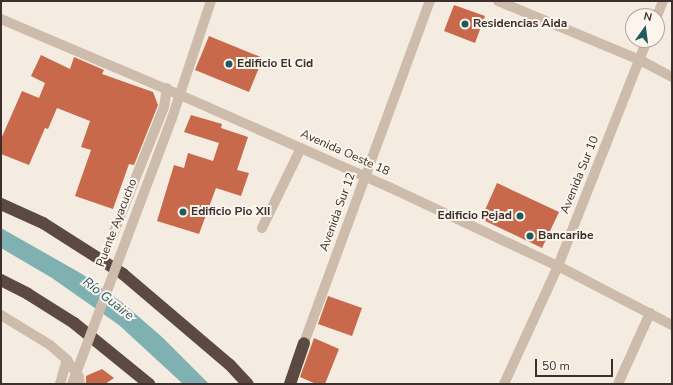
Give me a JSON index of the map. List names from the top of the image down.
{
  "streets": {
    "street": [
      "Avenida Oeste 18",
      "Avenida Sur 10",
      "Avenida Sur 12",
      "Puente Ayacucho"
    ]
  },
  "crossings": [
    ["Avenida Oeste 18", "Avenida Sur 10"],
    ["Avenida Oeste 18", "Avenida Sur 12"],
    ["Avenida Oeste 18", "Puente Ayacucho"]
  ],
  "water": ["Río Guaire"],
  "places": [
    "Residencias Aida",
    "Edificio El Cid",
    "Edificio Pio XII",
    "Edificio Pejad",
    "Bancaribe"
  ],
  "scale_bar": "50 m",
  "north": "top"
}
